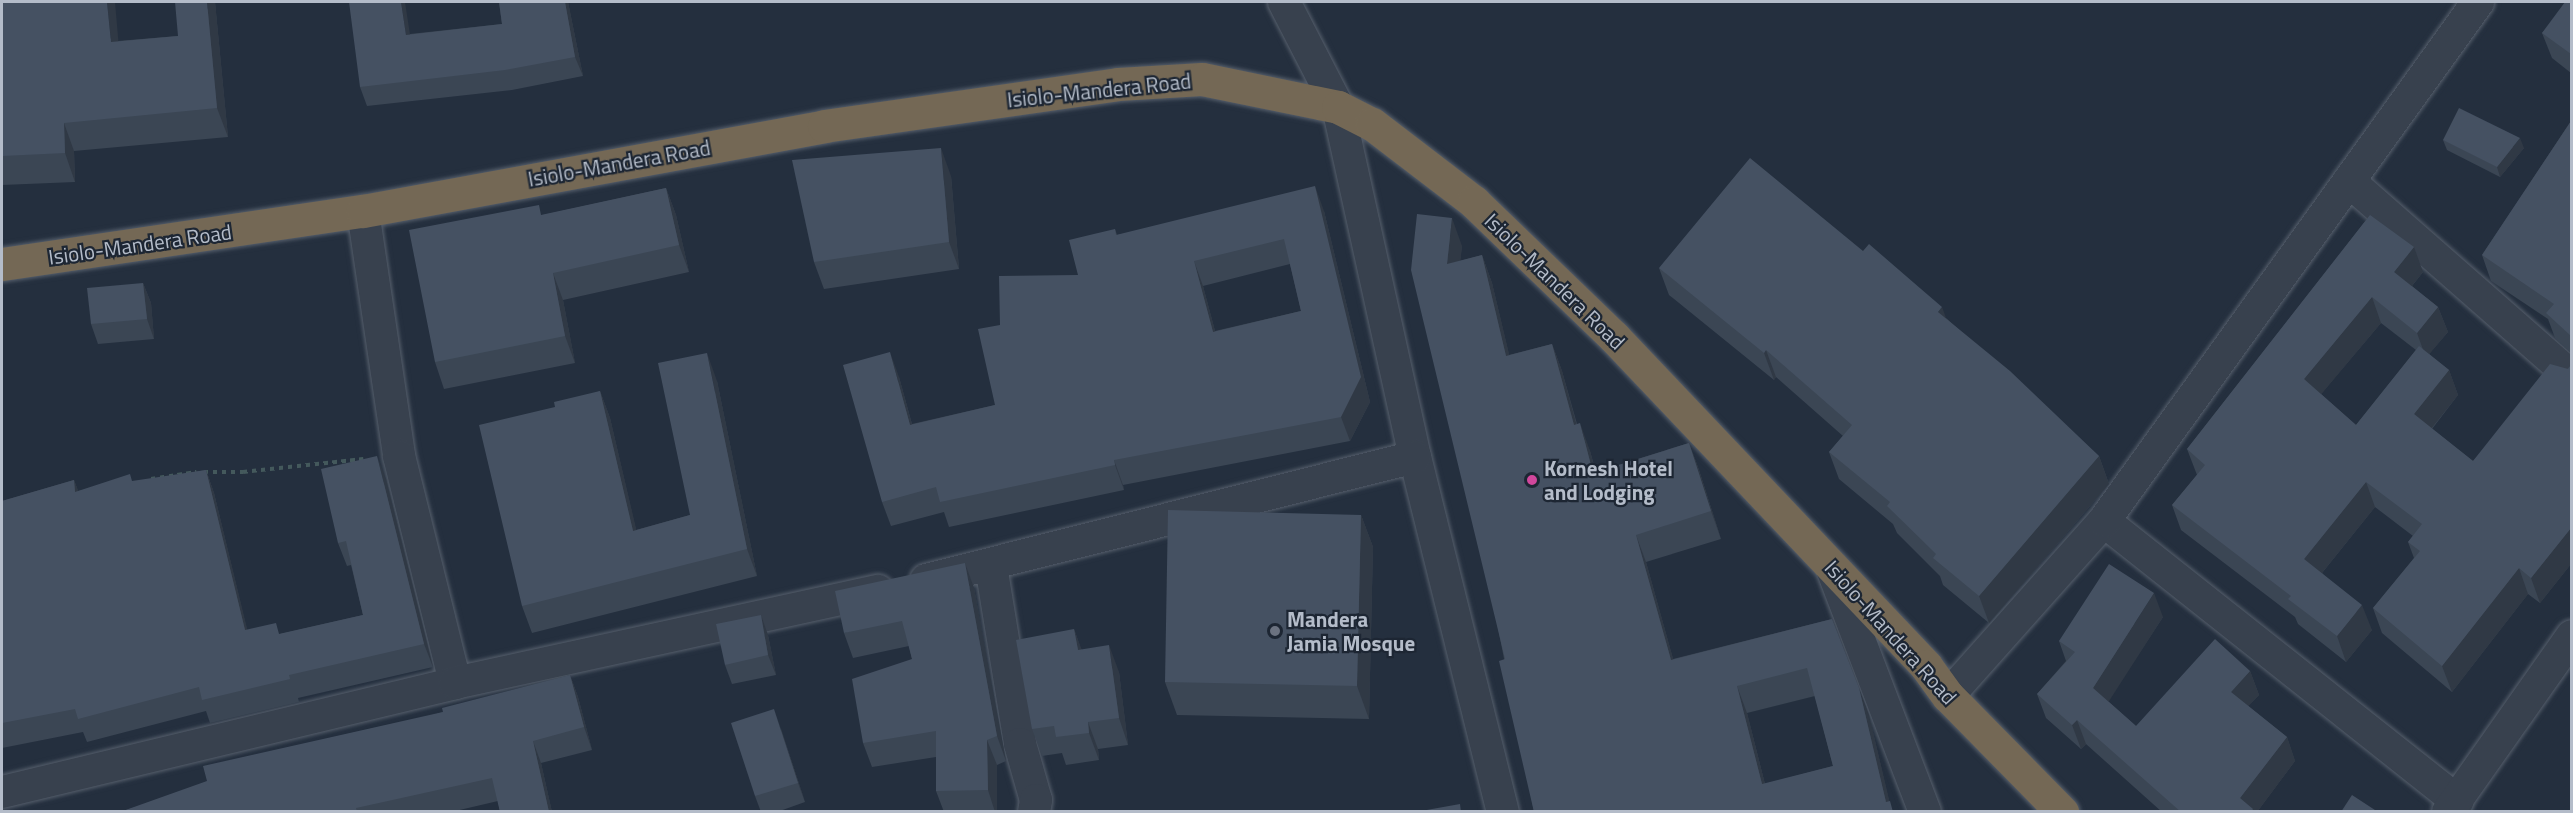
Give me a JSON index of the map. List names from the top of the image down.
{
  "streets": {
    "highway": ["Isiolo-Mandera Road"]
  },
  "places": ["Kornesh Hotel and Lodging", "Mandera Jamia Mosque"]
}
